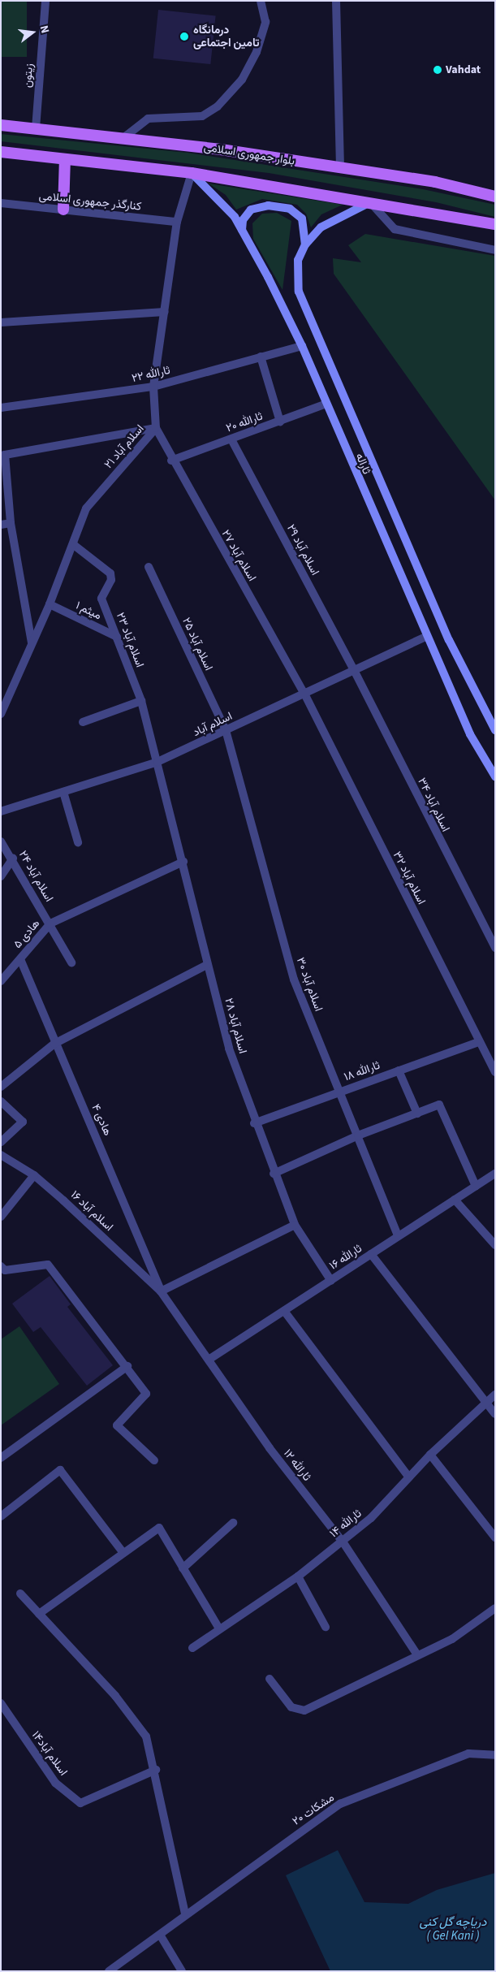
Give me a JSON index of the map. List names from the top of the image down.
{
  "streets": {
    "main road": ["بلوار جمهوری اسلامی", "ثاراله"],
    "street": [
      "زیتون",
      "کنارگذر جمهوری اسلامی",
      "ثارالله ۲۲",
      "ثارالله ۲۰",
      "اسلام آباد ۲۱",
      "اسلام آباد ۲۹",
      "اسلام آباد ۲۷",
      "میثم ۱",
      "اسلام آباد ۲۳",
      "اسلام آباد ۲۵",
      "اسلام آباد",
      "اسلام آباد ۳۴",
      "اسلام آباد ۲۴",
      "اسلام آباد ۳۲",
      "هادی ۵",
      "اسلام آباد ۳۰",
      "اسلام آباد ۲۸",
      "ثارالله ۱۸",
      "هادی ۴",
      "اسلام آباد ۱۶",
      "ثارالله ۱۶",
      "ثارالله ۱۲",
      "ثارالله ۱۴",
      "اسلام آباد۱۴",
      "مشکات ۲۰"
    ]
  },
  "crossings": [
    ["زیتون", "بلوار جمهوری اسلامی"],
    ["کنارگذر جمهوری اسلامی", "اسلام آباد ۲۱"],
    ["ثارالله ۲۲", "اسلام آباد ۲۱"],
    ["ثارالله ۲۲", "ثاراله"],
    ["ثارالله ۲۰", "ثاراله"],
    ["ثارالله ۲۰", "اسلام آباد ۲۹"],
    ["ثارالله ۲۰", "اسلام آباد ۲۷"],
    ["اسلام آباد ۲۱", "ثاراله"],
    ["اسلام آباد ۲۱", "اسلام آباد ۲۷"],
    ["اسلام آباد ۲۱", "میثم ۱"],
    ["اسلام آباد ۲۱", "اسلام آباد ۲۳"],
    ["ثاراله", "اسلام آباد"],
    ["اسلام آباد ۲۹", "اسلام آباد"],
    ["اسلام آباد ۲۹", "اسلام آباد ۳۴"],
    ["اسلام آباد ۲۷", "اسلام آباد"],
    ["اسلام آباد ۲۷", "اسلام آباد ۳۲"],
    ["میثم ۱", "اسلام آباد ۲۳"],
    ["اسلام آباد ۲۳", "اسلام آباد"],
    ["اسلام آباد ۲۳", "اسلام آباد ۲۸"],
    ["اسلام آباد ۲۵", "اسلام آباد"],
    ["اسلام آباد ۲۵", "اسلام آباد ۳۰"],
    ["اسلام آباد", "اسلام آباد ۳۴"],
    ["اسلام آباد", "اسلام آباد ۳۲"],
    ["اسلام آباد", "اسلام آباد ۳۰"],
    ["اسلام آباد", "اسلام آباد ۲۸"],
    ["اسلام آباد ۲۴", "هادی ۵"],
    ["اسلام آباد ۳۲", "ثارالله ۱۸"],
    ["هادی ۵", "هادی ۴"],
    ["اسلام آباد ۳۰", "ثارالله ۱۸"],
    ["اسلام آباد ۳۰", "ثارالله ۱۶"],
    ["اسلام آباد ۲۸", "ثارالله ۱۸"],
    ["اسلام آباد ۲۸", "ثارالله ۱۶"],
    ["هادی ۴", "اسلام آباد ۱۶"],
    ["هادی ۴", "ثارالله ۱۲"],
    ["اسلام آباد ۱۶", "ثارالله ۱۲"],
    ["ثارالله ۱۶", "ثارالله ۱۲"],
    ["ثارالله ۱۲", "ثارالله ۱۴"]
  ],
  "water": ["دریاچه گل کنی ( Gel Kani )"],
  "places": ["درمانگاه تامین اجتماعی", "Vahdat"],
  "north": "right"
}
